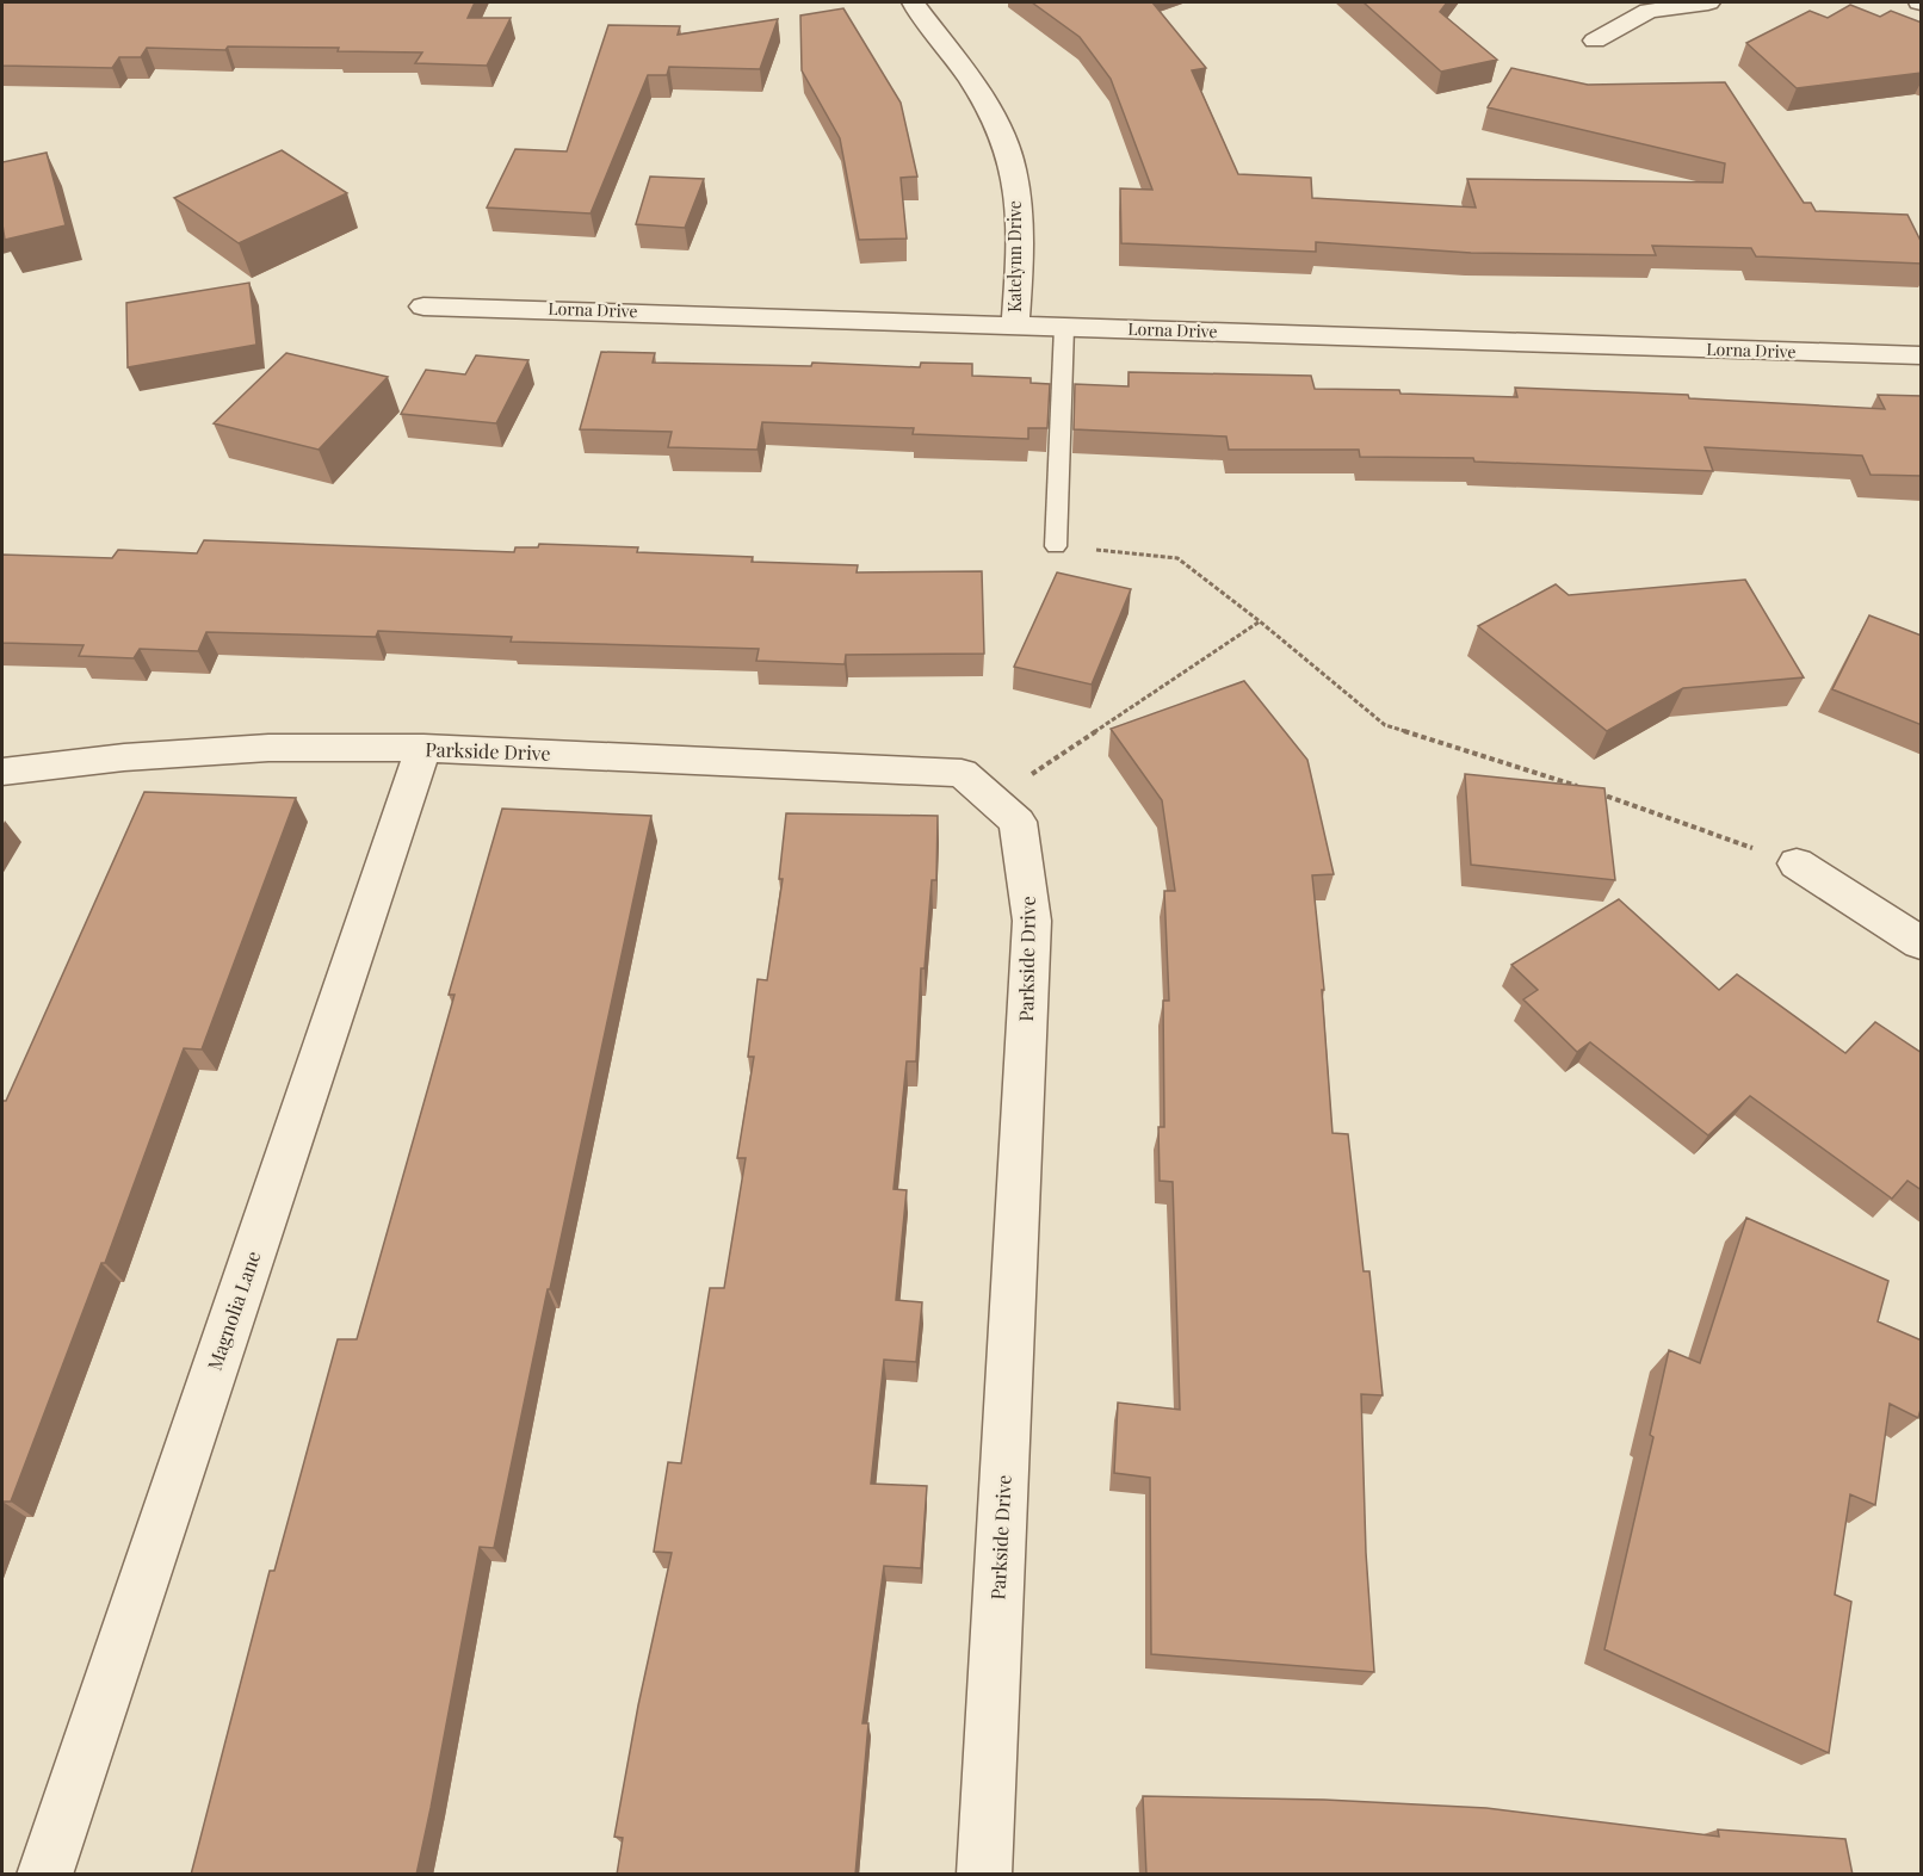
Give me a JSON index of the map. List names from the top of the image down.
{
  "streets": {
    "street": [
      "Katelynn Drive",
      "Lorna Drive",
      "Parkside Drive",
      "Magnolia Lane"
    ]
  },
  "crossings": [
    ["Katelynn Drive", "Lorna Drive"],
    ["Parkside Drive", "Magnolia Lane"]
  ]
}
